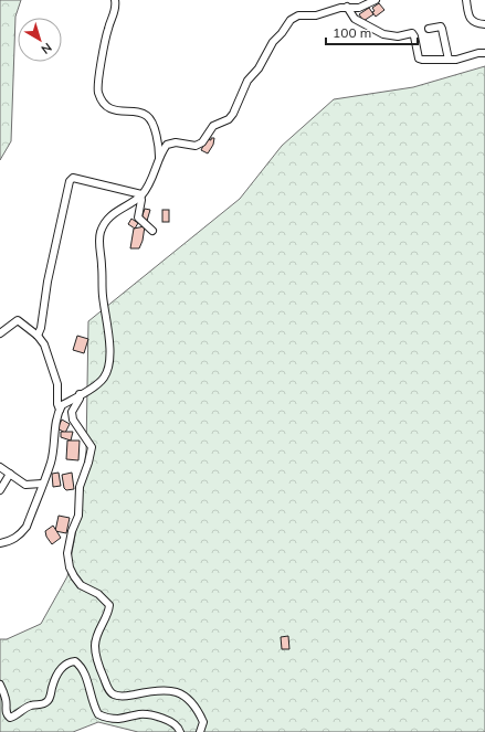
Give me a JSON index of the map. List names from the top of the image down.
{
  "scale_bar": "100 m",
  "north": "bottom right"
}
